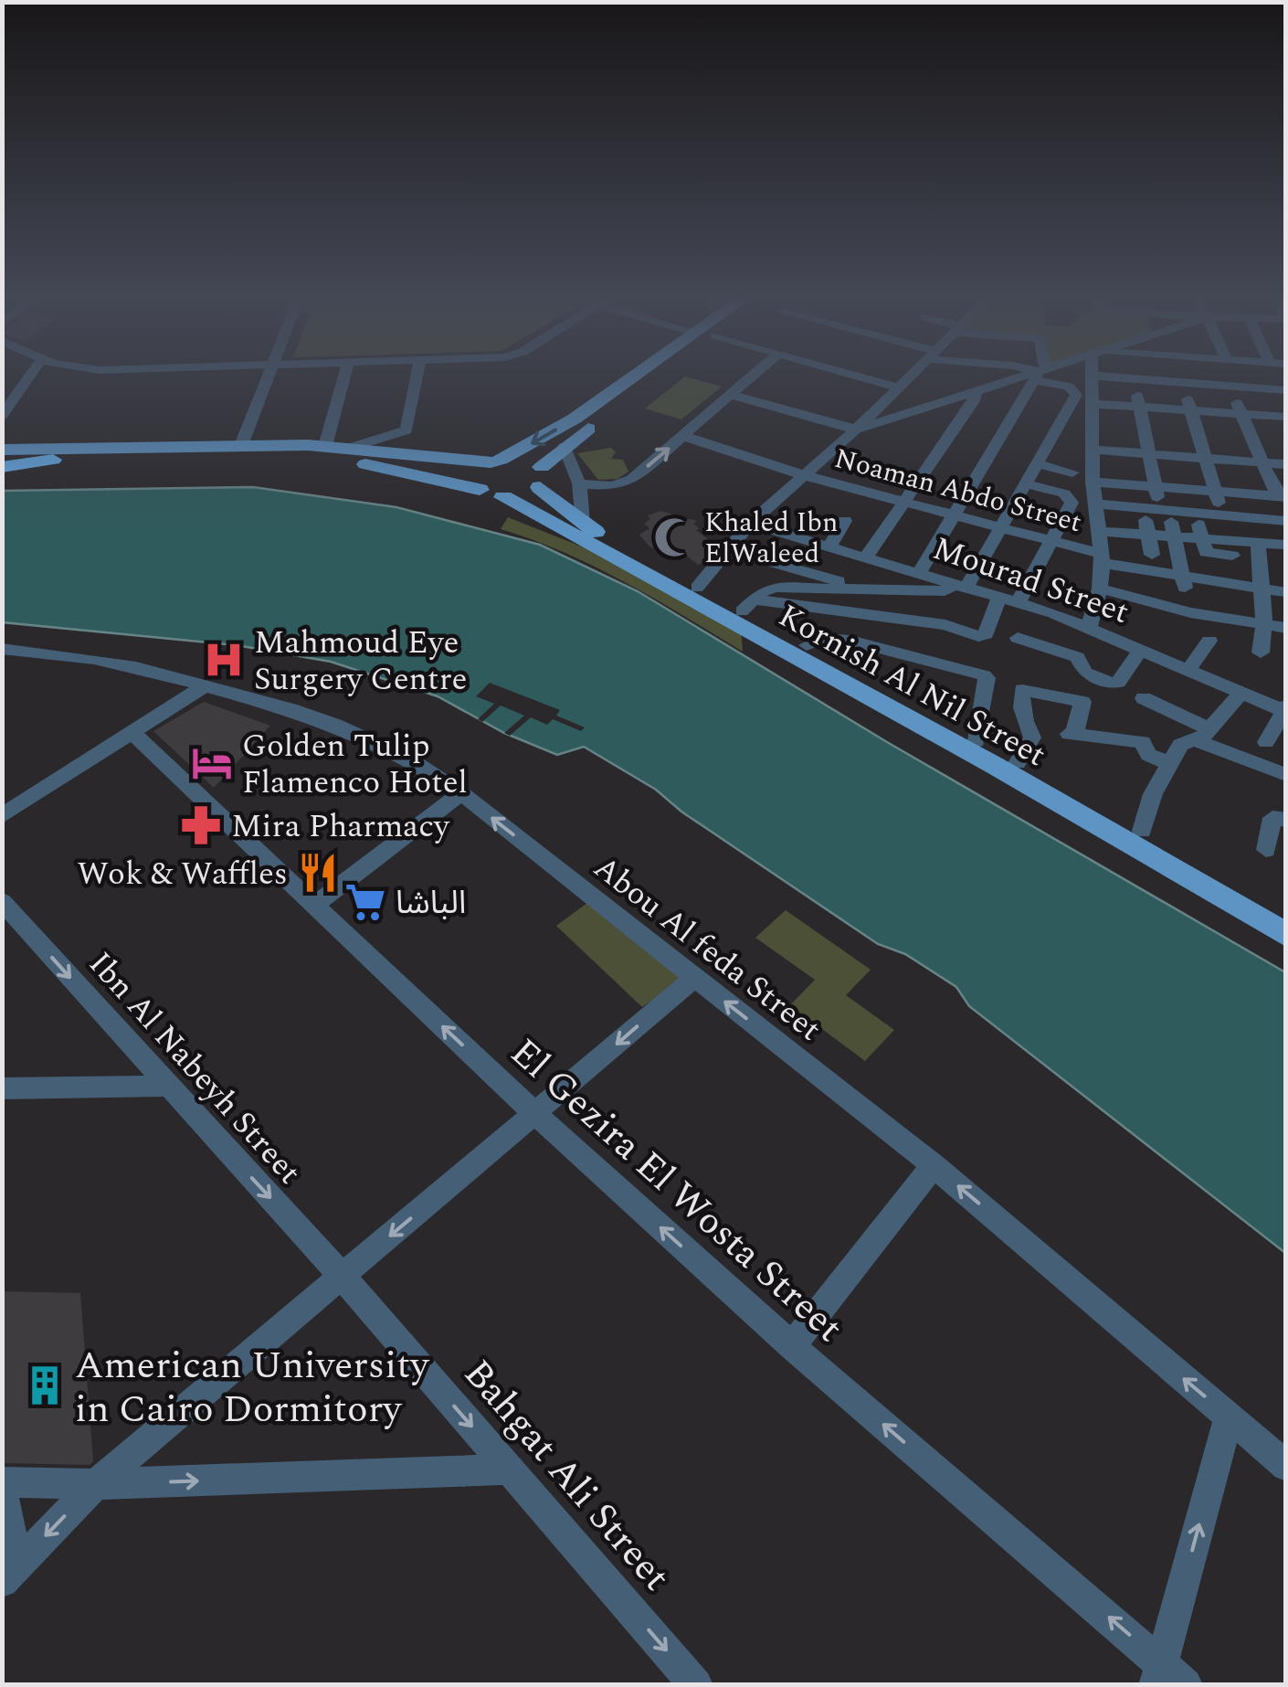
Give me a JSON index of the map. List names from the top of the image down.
{
  "streets": {
    "main road": ["Kornish Al Nil Street"],
    "street": [
      "Noaman Abdo Street",
      "Mourad Street",
      "Abou Al feda Street",
      "Ibn Al Nabeyh Street",
      "El Gezira El Wosta Street",
      "Bahgat Ali Street"
    ]
  },
  "crossings": [
    ["Ibn Al Nabeyh Street", "Bahgat Ali Street"]
  ],
  "one_way": [
    "Abou Al feda Street",
    "Ibn Al Nabeyh Street",
    "El Gezira El Wosta Street",
    "Bahgat Ali Street"
  ],
  "places": {
    "mosque": ["Khaled Ibn ElWaleed"],
    "hospital": ["Mahmoud Eye Surgery Centre"],
    "hotel": ["Golden Tulip Flamenco Hotel"],
    "pharmacy": ["Mira Pharmacy"],
    "restaurant": ["Wok & Waffles"],
    "supermarket": ["الباشا"],
    "building": ["American University in Cairo Dormitory"]
  }
}
